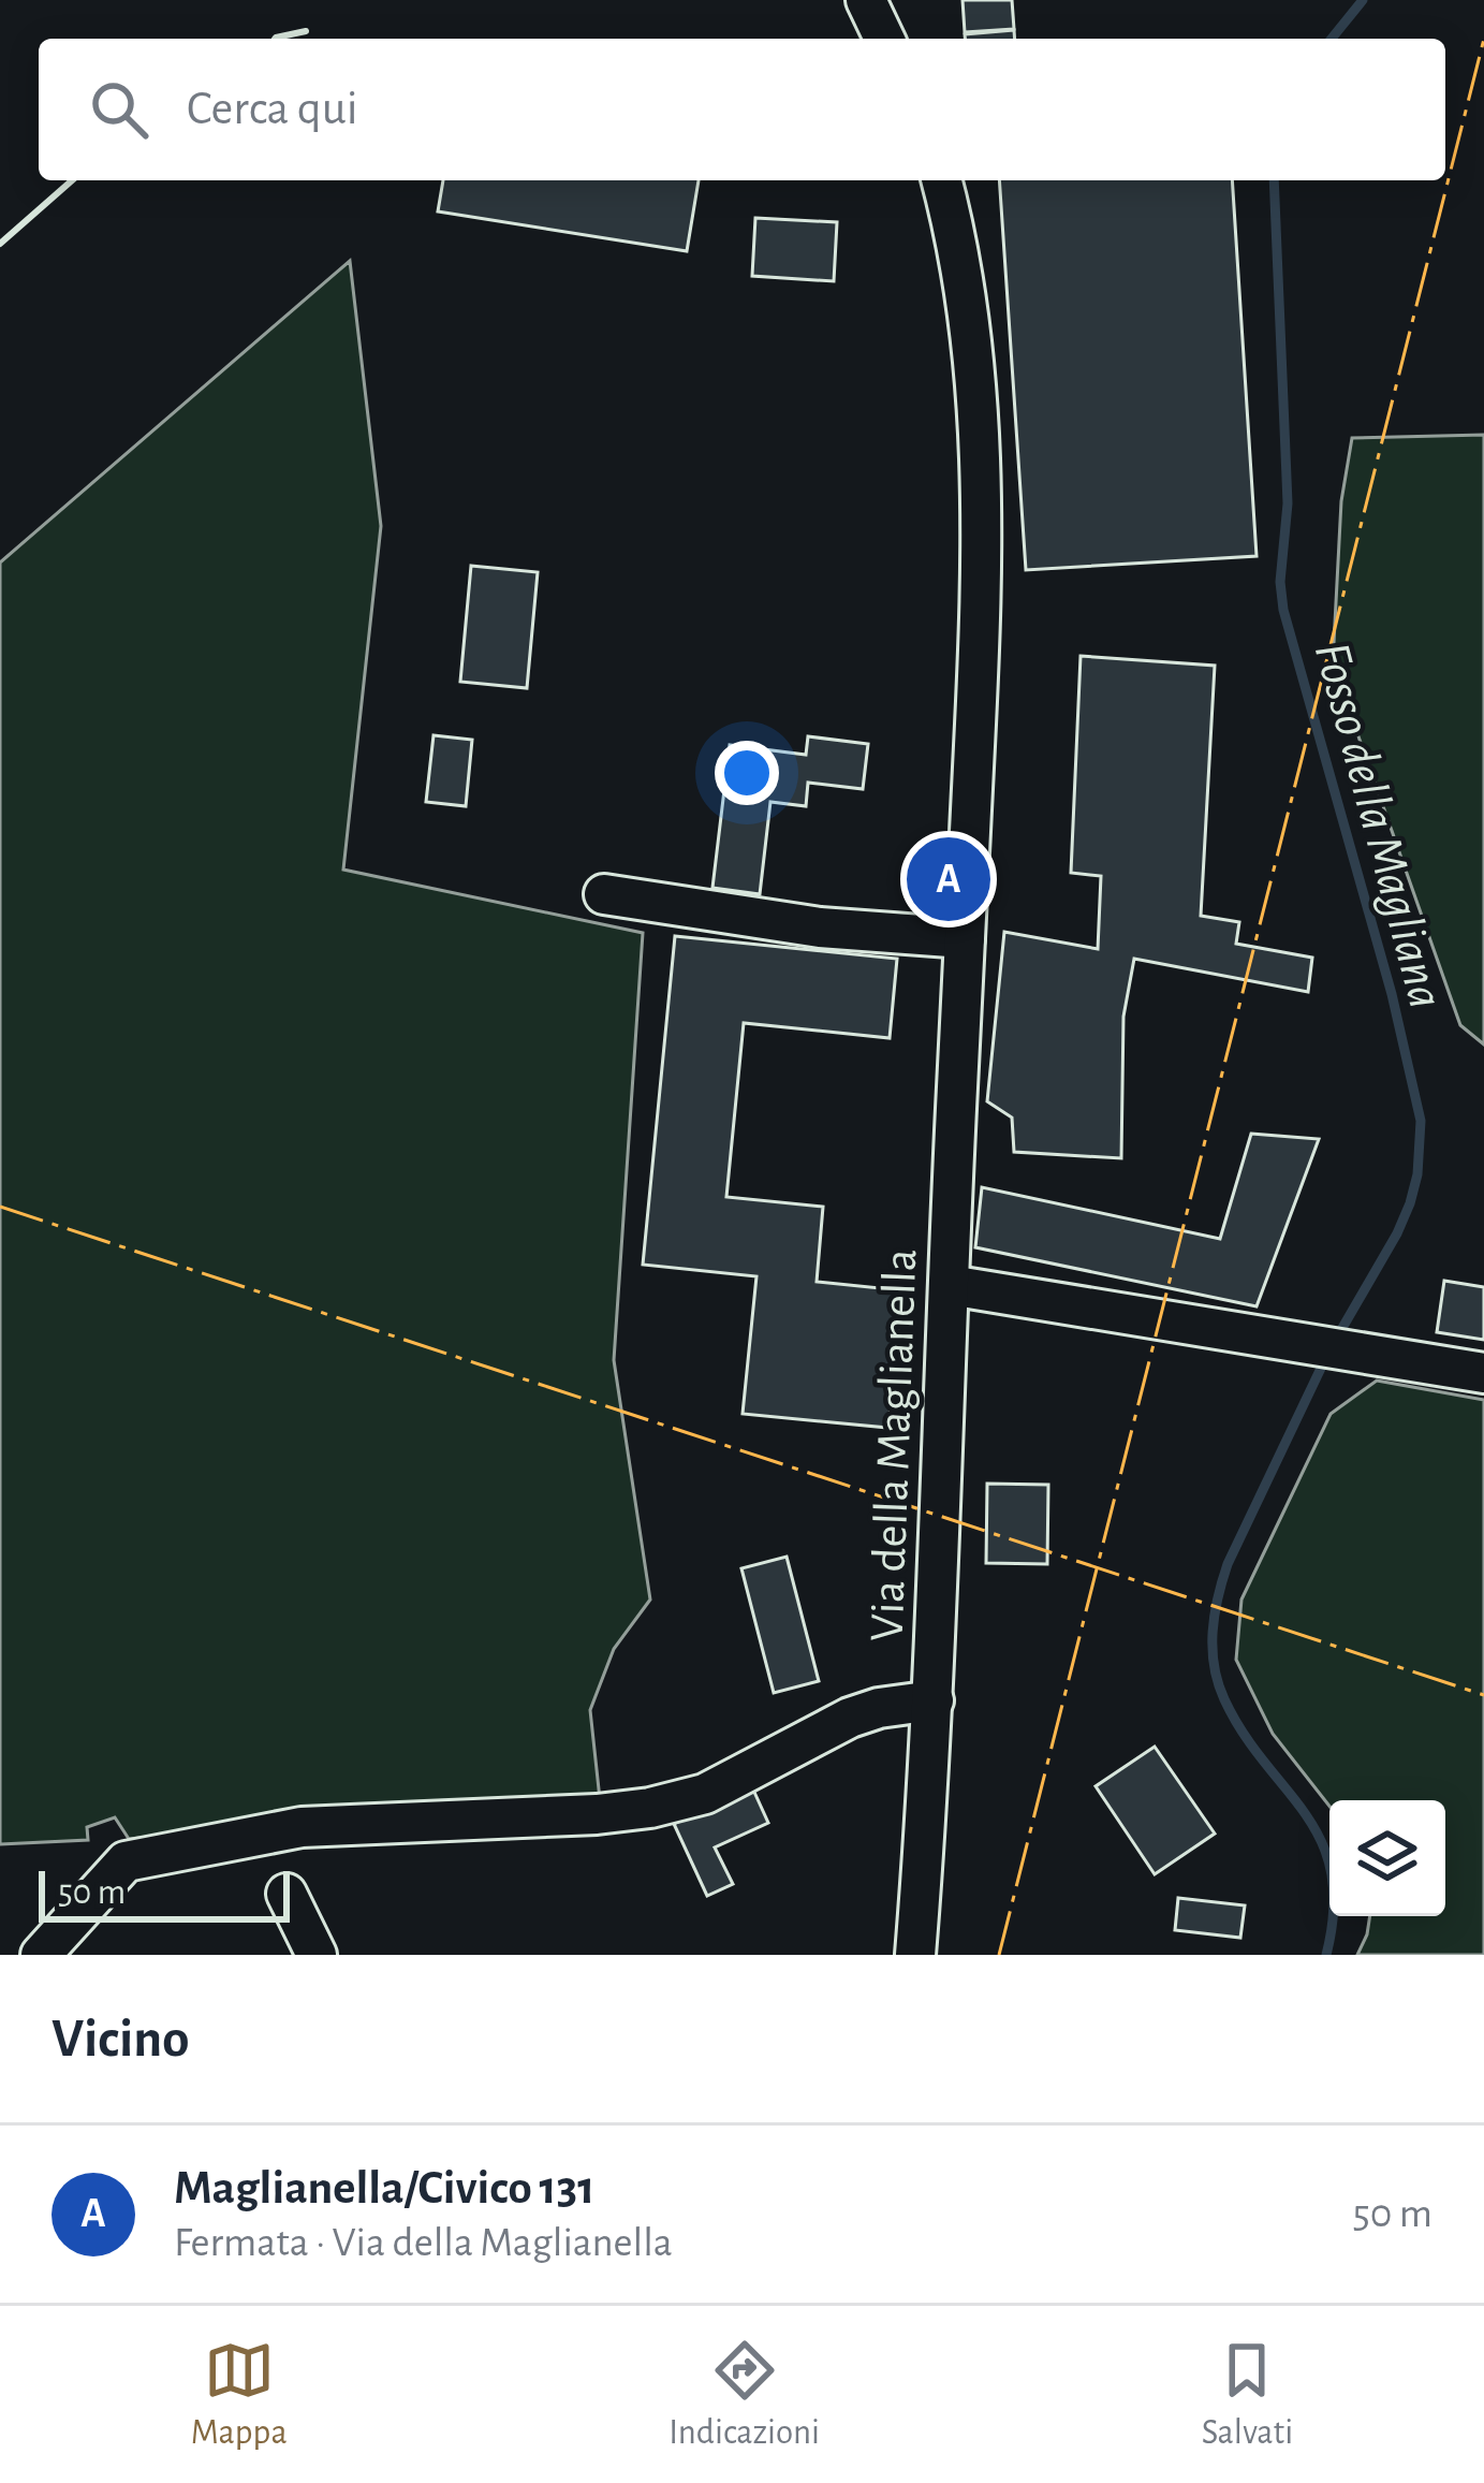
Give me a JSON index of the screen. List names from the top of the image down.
{
  "streets": {
    "street": ["Via della Maglianella"]
  },
  "water": ["Fosso della Magliana"],
  "scale_bar": "50 m",
  "page": {
    "search": "Cerca qui",
    "pins": "A",
    "scale": "50 m",
    "heading": "Vicino",
    "list": [
      {
        "mark": "A",
        "name": "Maglianella/Civico 131",
        "note": "Fermata · Via della Maglianella",
        "value": "50 m"
      }
    ],
    "nav": ["Mappa", "Indicazioni", "Salvati"]
  }
}
